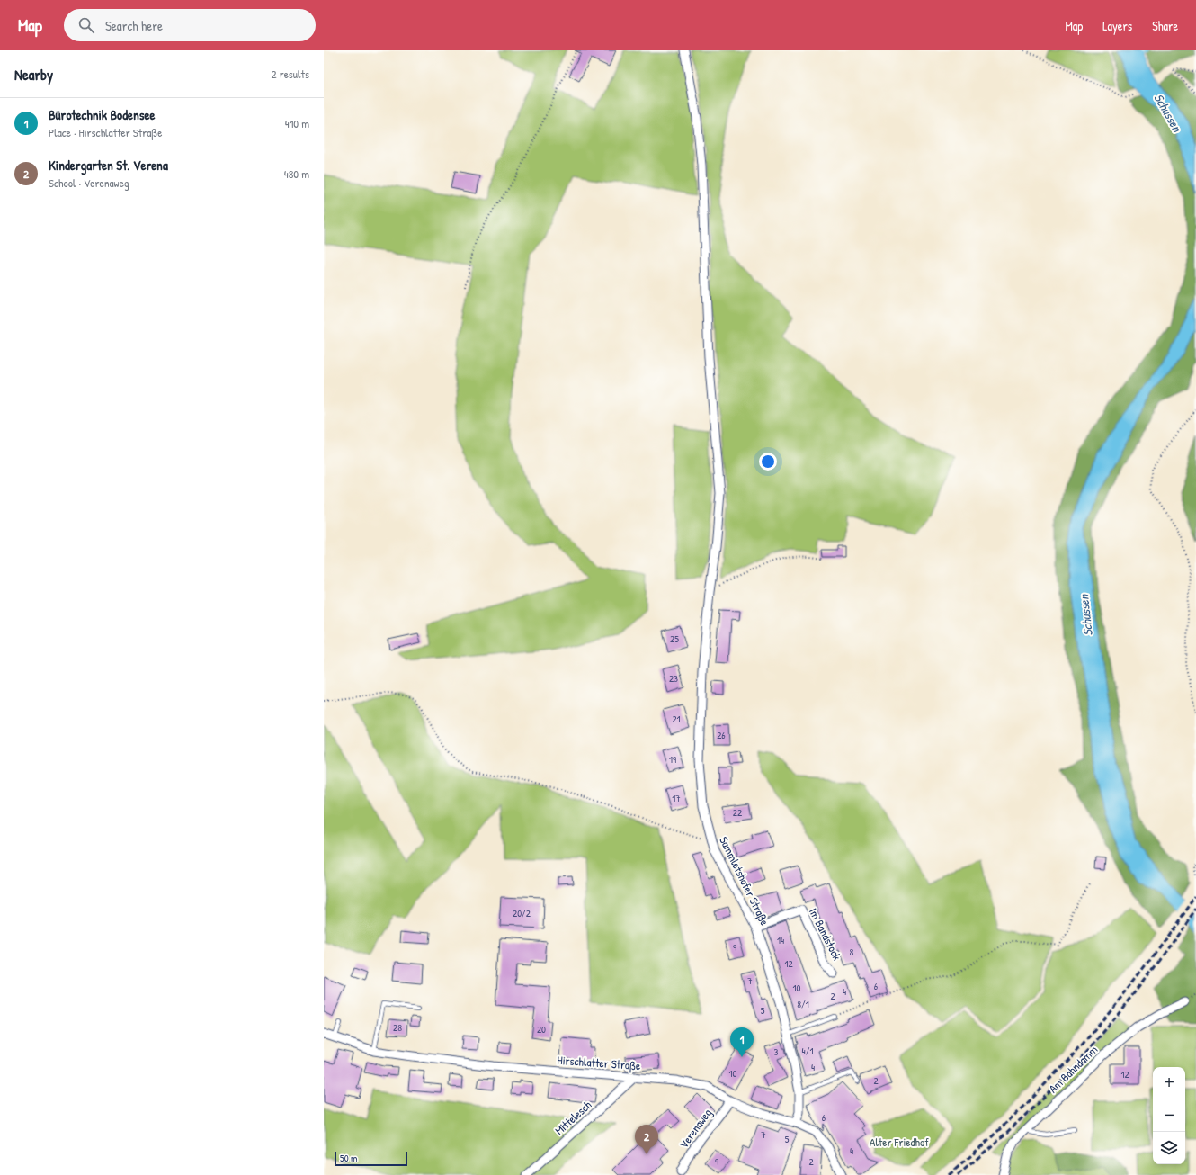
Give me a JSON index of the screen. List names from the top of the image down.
{
  "streets": {
    "street": [
      "Sammletshofer Straße",
      "Im Bandstock",
      "Hirschlatter Straße",
      "Am Bahndamm",
      "Mittelesch",
      "Verenaweg"
    ]
  },
  "crossings": [
    ["Sammletshofer Straße", "Im Bandstock"],
    ["Sammletshofer Straße", "Hirschlatter Straße"],
    ["Hirschlatter Straße", "Mittelesch"],
    ["Hirschlatter Straße", "Verenaweg"]
  ],
  "water": ["Schussen"],
  "parks": ["Alter Friedhof"],
  "house_numbers": [
    "25",
    "23",
    "21",
    "26",
    "19",
    "17",
    "22",
    "20/2",
    "14",
    "9",
    "8",
    "12",
    "7",
    "6",
    "10",
    "4",
    "2",
    "8/1",
    "5",
    "28",
    "20",
    "4/1",
    "3",
    "4",
    "10",
    "12",
    "2",
    "6",
    "7",
    "5",
    "4",
    "9",
    "2"
  ],
  "scale_bar": "50 m",
  "page": {
    "header": "Map",
    "search": "Search here",
    "nav": ["Map", "Layers", "Share"],
    "heading": ["Nearby", "2 results"],
    "list": [
      {
        "mark": "1",
        "name": "Bürotechnik Bodensee",
        "note": "Place · Hirschlatter Straße",
        "value": "410 m"
      },
      {
        "mark": "2",
        "name": "Kindergarten St. Verena",
        "note": "School · Verenaweg",
        "value": "480 m"
      }
    ],
    "pins": ["1", "2"],
    "map_buttons": ["+", "−"],
    "scale": "50 m"
  }
}
